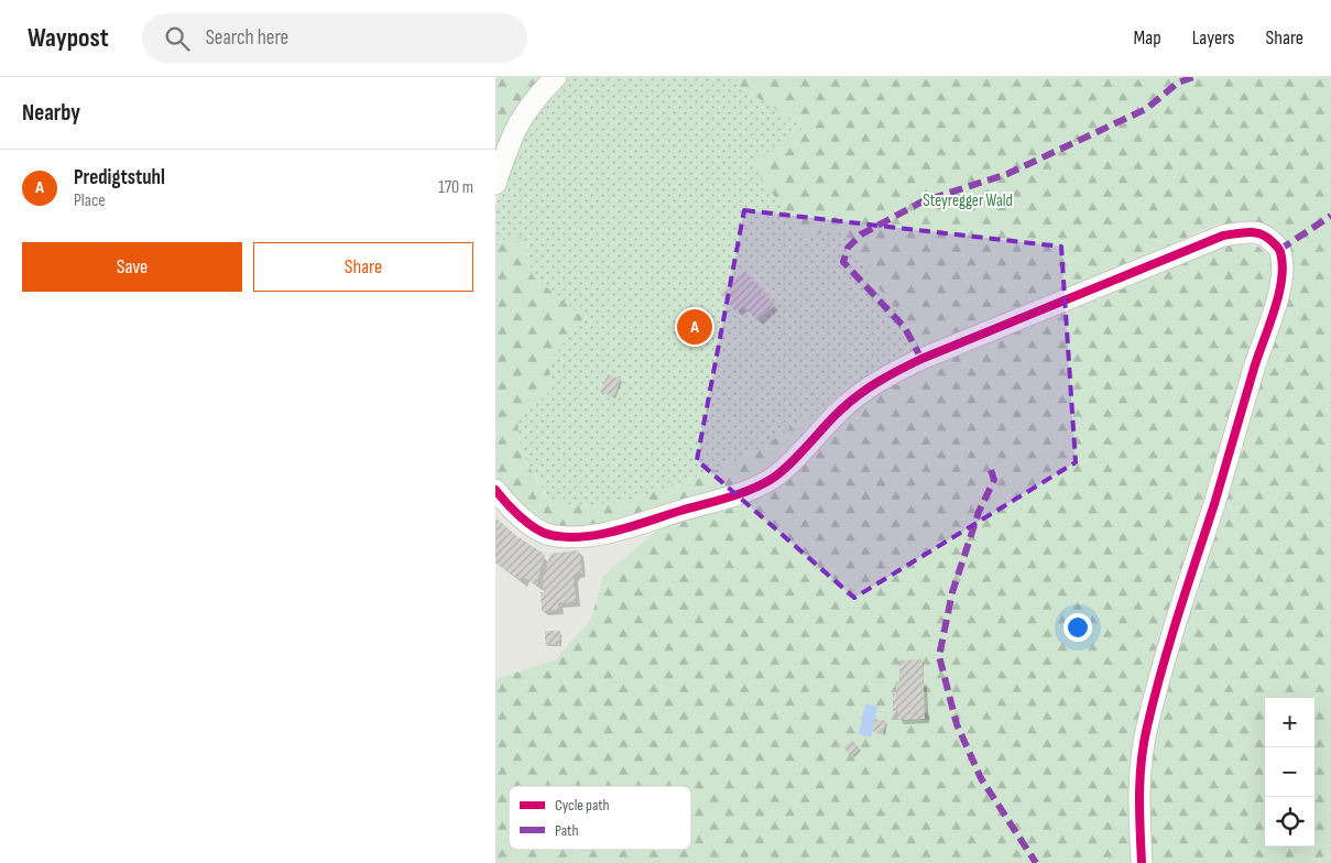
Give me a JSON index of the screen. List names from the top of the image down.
{
  "parks": ["Steyregger Wald"],
  "legend": ["Cycle path", "Path"],
  "page": {
    "header": "Waypost",
    "search": "Search here",
    "nav": ["Map", "Layers", "Share"],
    "heading": "Nearby",
    "list": [
      {
        "mark": "A",
        "name": "Predigtstuhl",
        "note": "Place",
        "value": "170 m"
      }
    ],
    "buttons": ["Save", "Share"],
    "pins": "A",
    "map_buttons": ["+", "−"]
  }
}
